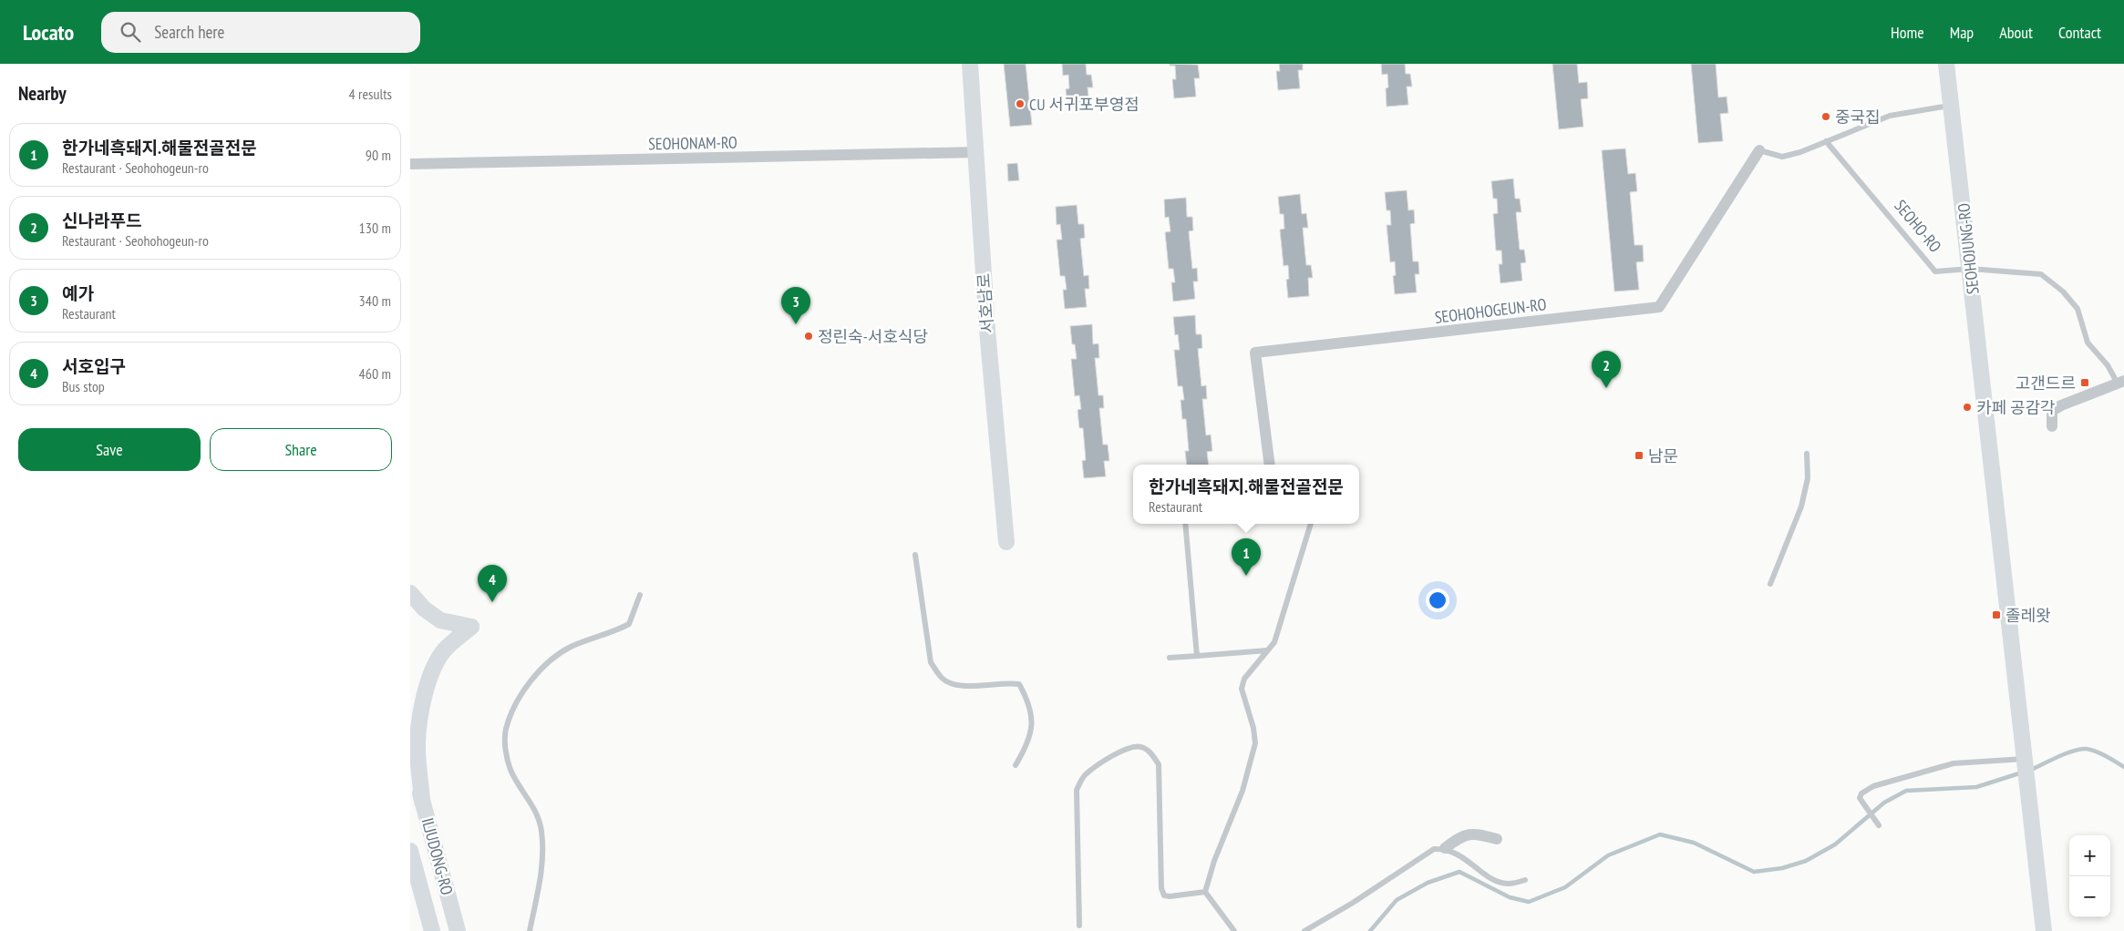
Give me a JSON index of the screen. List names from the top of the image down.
{
  "streets": {
    "main road": ["SEOHOJUNG-RO", "서호남로", "ILJUDONG-RO"],
    "street": ["SEOHONAM-RO", "SEOHO-RO", "SEOHOHOGEUN-RO"]
  },
  "crossings": [
    ["SEOHONAM-RO", "서호남로"],
    ["SEOHO-RO", "SEOHOJUNG-RO"]
  ],
  "places": {
    "other": [
      "CU 서귀포부영점",
      "중국집",
      "정린숙-서호식당",
      "카페 공감각"
    ],
    "transit": ["고갠드르", "남문", "졸레왓"]
  },
  "page": {
    "header": "Locato",
    "search": "Search here",
    "nav": [
      "Home",
      "Map",
      "About",
      "Contact"
    ],
    "heading": ["Nearby", "4 results"],
    "list": [
      {
        "mark": "1",
        "name": "한가네흑돼지.해물전골전문",
        "note": "Restaurant · Seohohogeun-ro",
        "value": "90 m"
      },
      {
        "mark": "2",
        "name": "신나라푸드",
        "note": "Restaurant · Seohohogeun-ro",
        "value": "130 m"
      },
      {
        "mark": "3",
        "name": "예가",
        "note": "Restaurant",
        "value": "340 m"
      },
      {
        "mark": "4",
        "name": "서호입구",
        "note": "Bus stop",
        "value": "460 m"
      }
    ],
    "pins": [
      "3",
      "2",
      "1",
      "4"
    ],
    "buttons": ["Save", "Share"],
    "popup": ["한가네흑돼지.해물전골전문", "Restaurant"],
    "map_buttons": ["+", "−"]
  }
}
